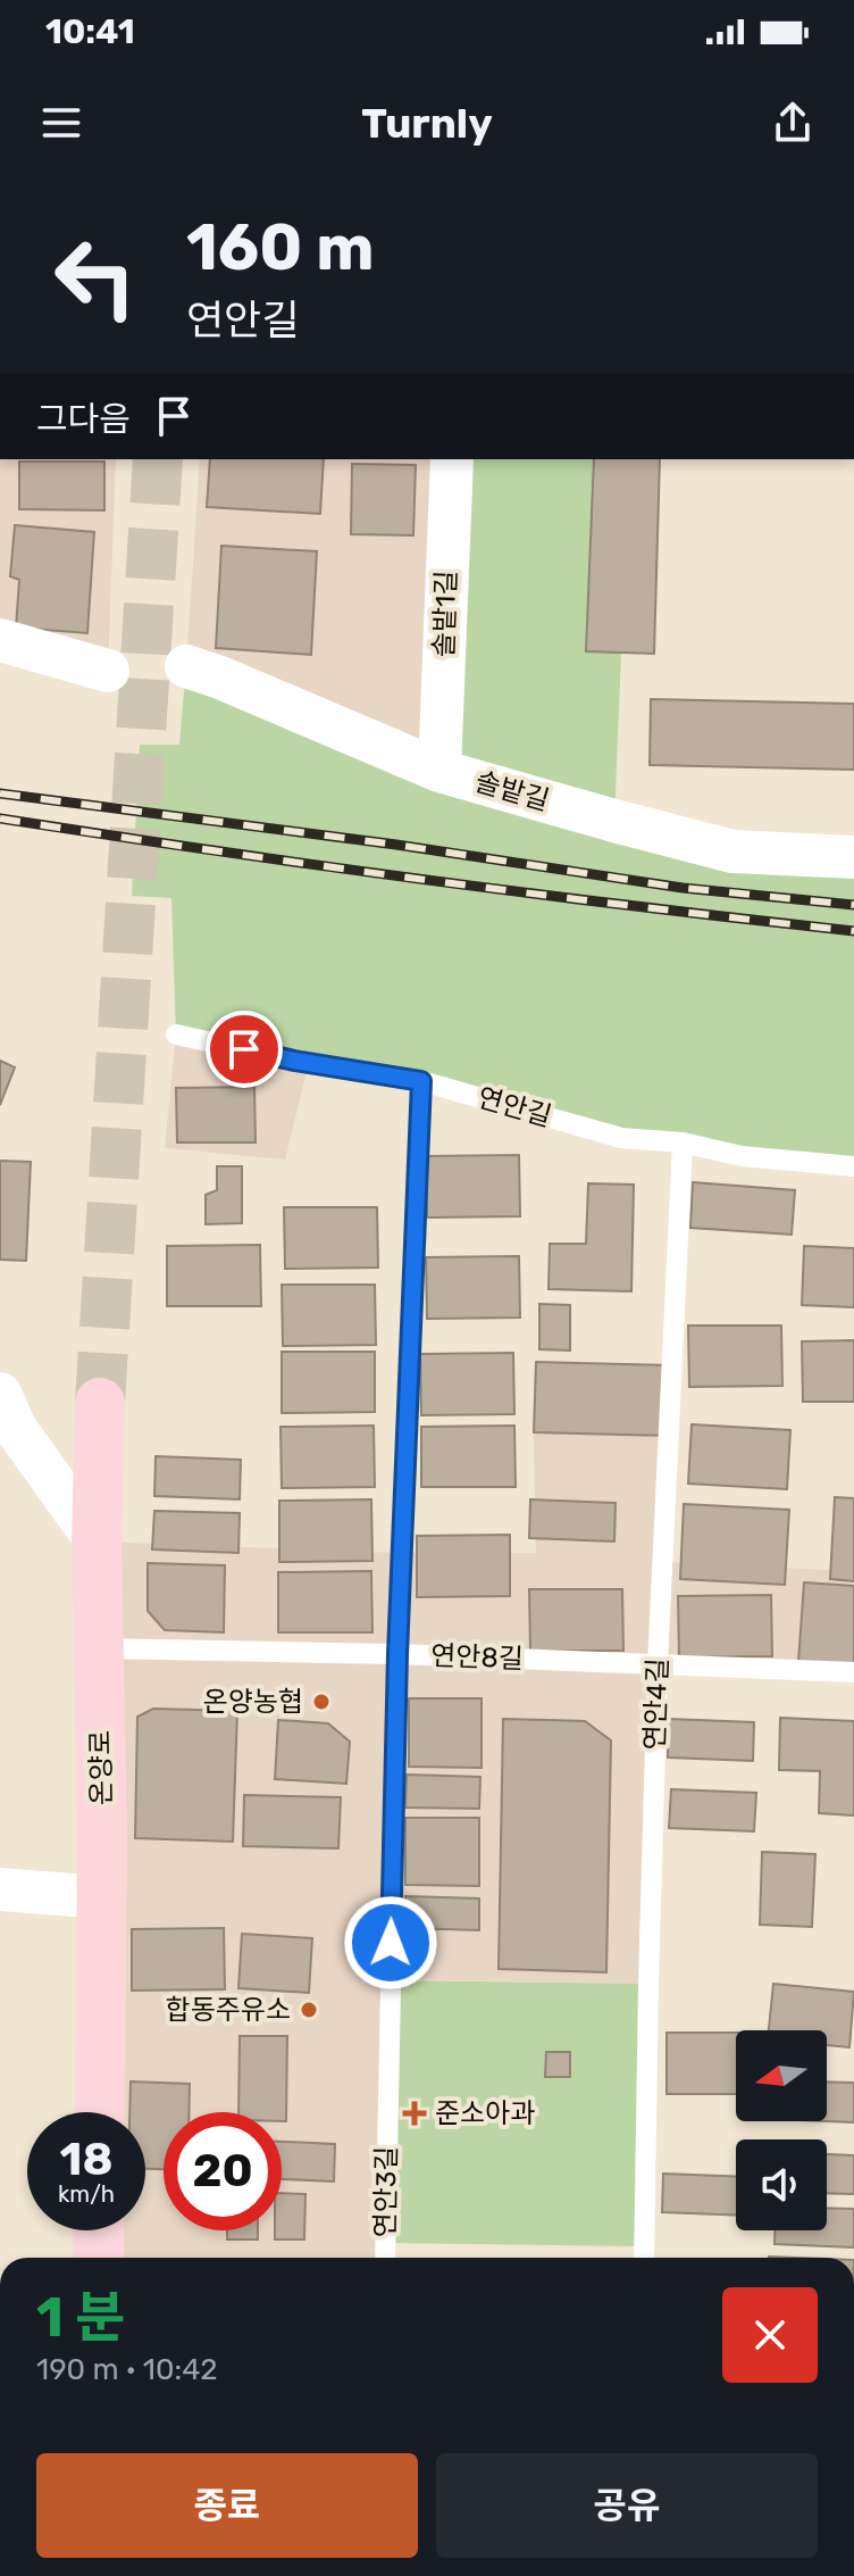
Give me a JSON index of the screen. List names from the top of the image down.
{
  "streets": {
    "main road": ["온양로"],
    "street": ["솔밭1길", "솔밭길"],
    "lane": [
      "연안길",
      "연안8길",
      "연안4길",
      "연안3길"
    ]
  },
  "crossings": [
    ["솔밭1길", "솔밭길"],
    ["연안길", "연안4길"],
    ["연안길", "연안3길"],
    ["연안8길", "연안4길"],
    ["연안8길", "온양로"],
    ["연안8길", "연안3길"]
  ],
  "places": {
    "other": ["온양농협", "합동주유소"],
    "health": ["준소아과"]
  },
  "north": "left",
  "page": {
    "status": "10:41",
    "header": "Turnly",
    "turn": ["160 m", "연안길"],
    "then": "그다음",
    "speed": "18 km/h",
    "limit": "20",
    "heading": ["1 분", "190 m · 10:42"],
    "buttons": ["종료", "공유"]
  }
}
